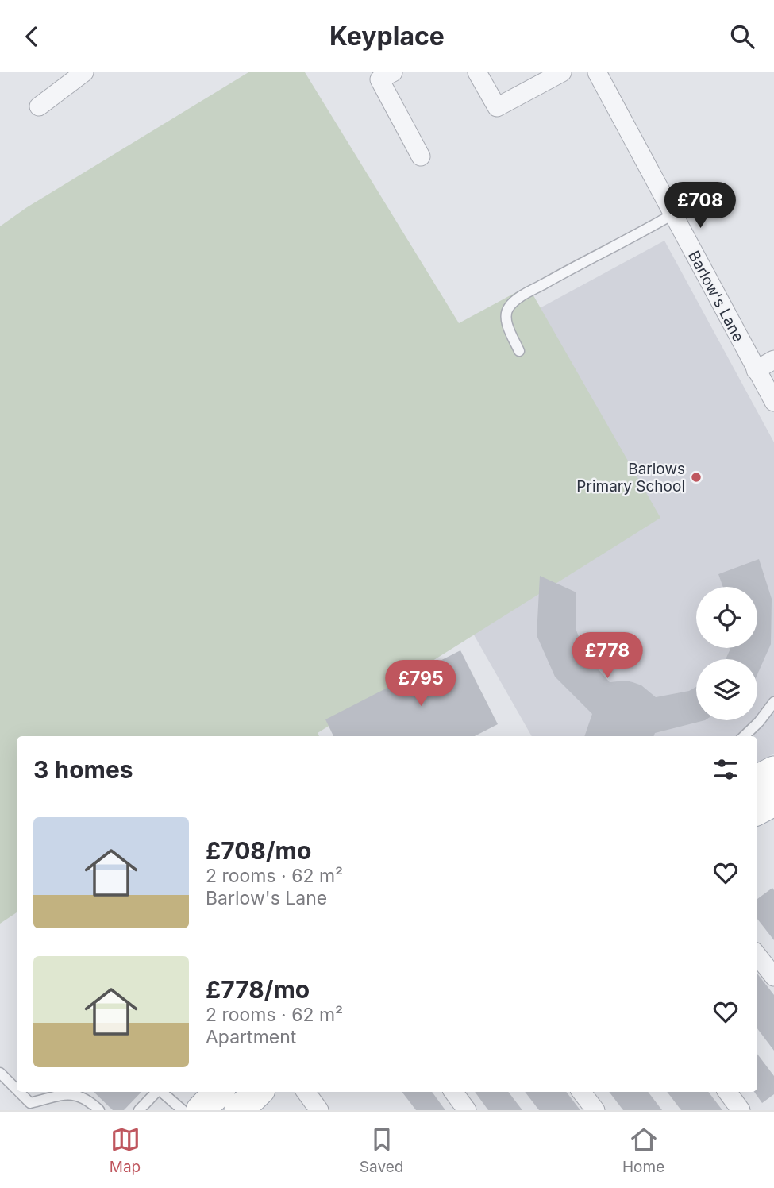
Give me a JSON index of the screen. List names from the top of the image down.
{
  "streets": {
    "street": ["Barlow's Lane"]
  },
  "places": ["Barlows Primary School"],
  "page": {
    "header": "Keyplace",
    "price": ["£708", "£778", "£795"],
    "heading": "3 homes",
    "list": [
      {
        "name": "£708/mo",
        "note": "2 rooms · 62 m² · Barlow's Lane"
      },
      {
        "name": "£778/mo",
        "note": "2 rooms · 62 m² · Apartment"
      }
    ],
    "tabs": ["Map", "Saved", "Home"]
  }
}
